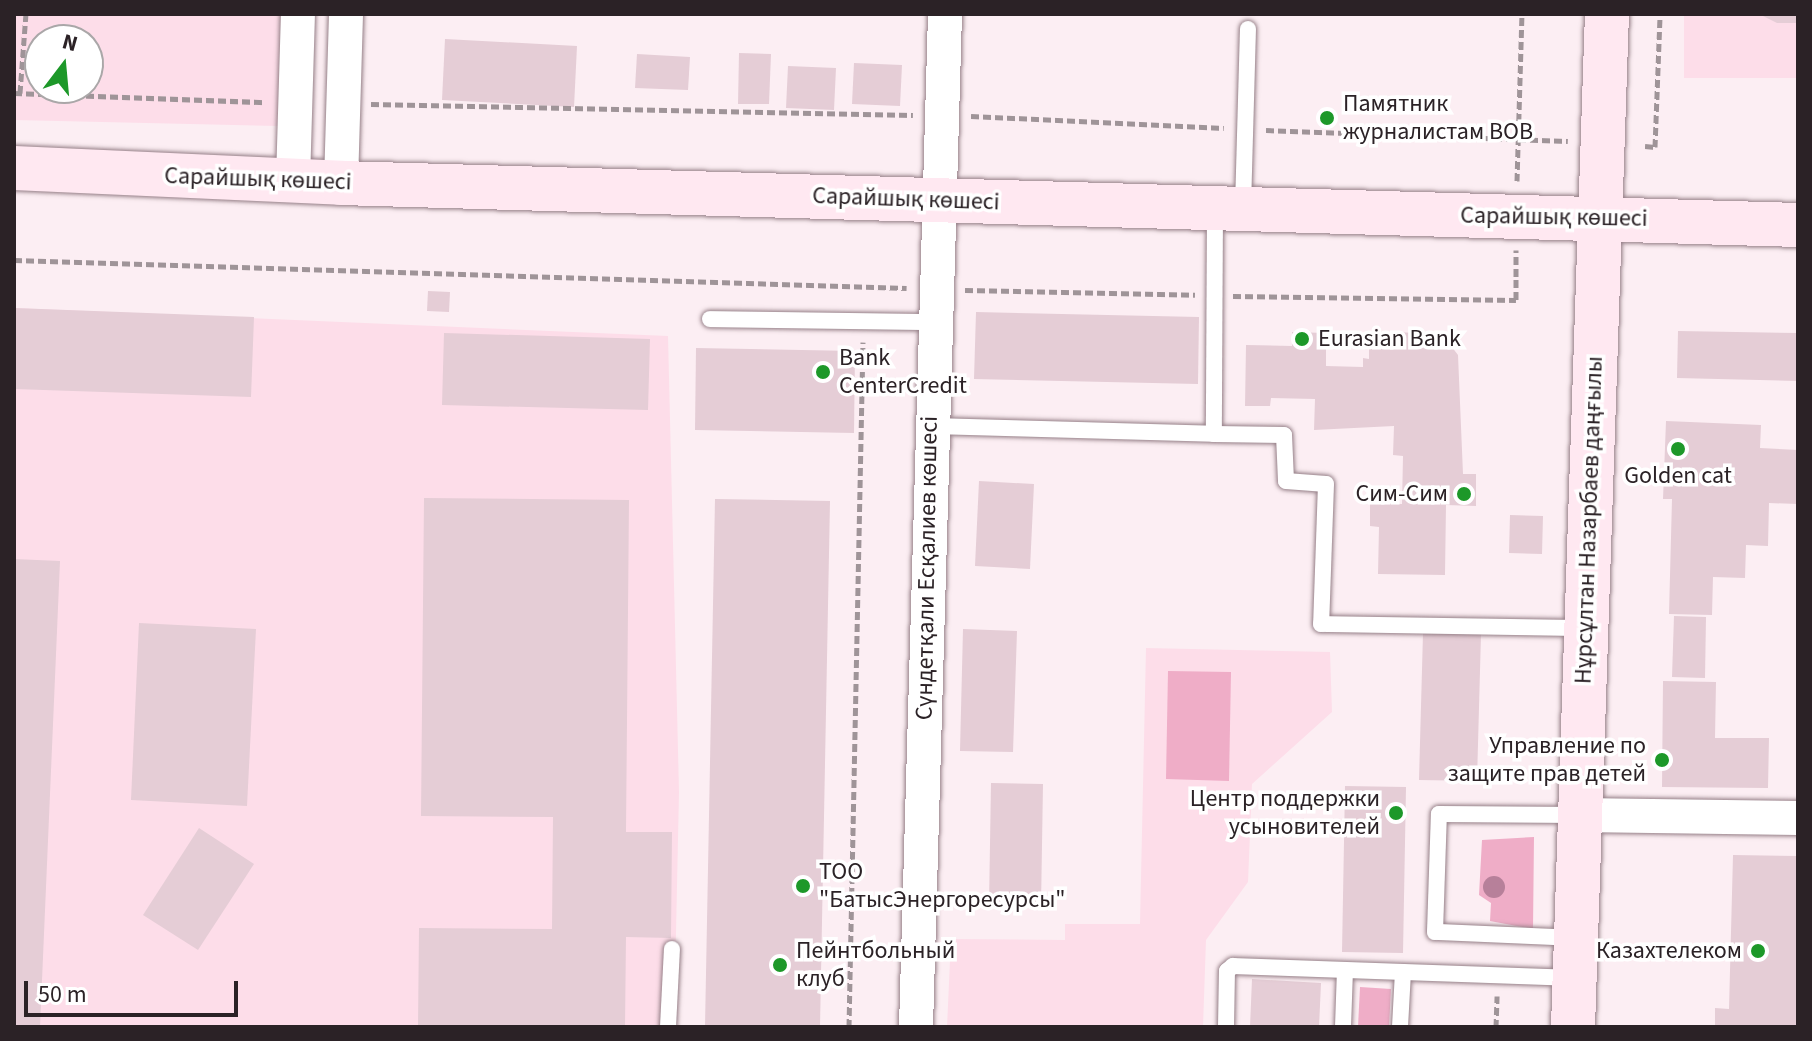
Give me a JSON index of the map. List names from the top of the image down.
{
  "streets": {
    "street": ["Сарайшық көшесі", "Нұрсұлтан Назарбаев даңғылы", "Сүндетқали Есқалиев көшесі"]
  },
  "crossings": [
    ["Сарайшық көшесі", "Нұрсұлтан Назарбаев даңғылы"],
    ["Сарайшық көшесі", "Сүндетқали Есқалиев көшесі"]
  ],
  "places": [
    "Памятник журналистам ВОВ",
    "Eurasian Bank",
    "Bank CenterCredit",
    "Golden cat",
    "Сим-Сим",
    "Управление по защите прав детей",
    "Центр поддержки усыновителей",
    "ТОО \"БатысЭнергоресурсы\"",
    "Казахтелеком",
    "Пейнтбольный клуб"
  ],
  "scale_bar": "50 m",
  "north": "top"
}
